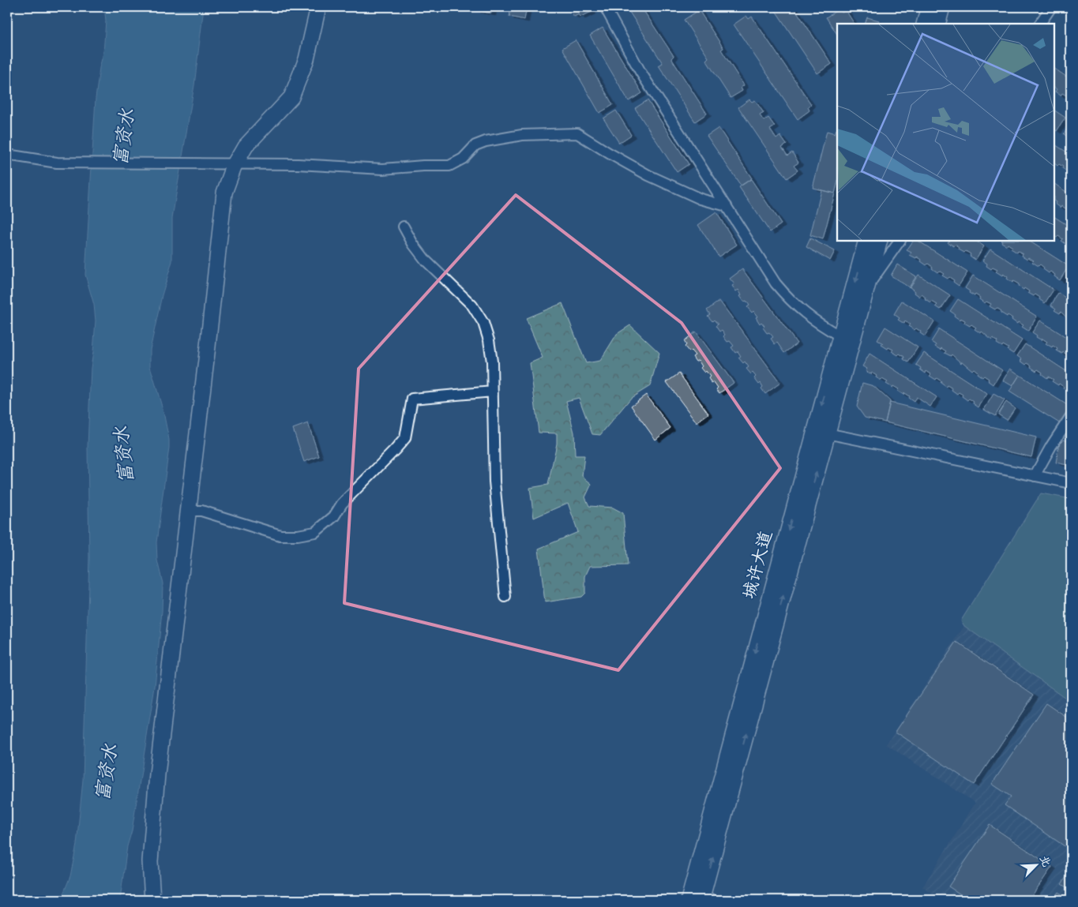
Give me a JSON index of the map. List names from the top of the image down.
{
  "streets": {
    "main road": ["城许大道"]
  },
  "water": ["富资水"],
  "north": "top right"
}
